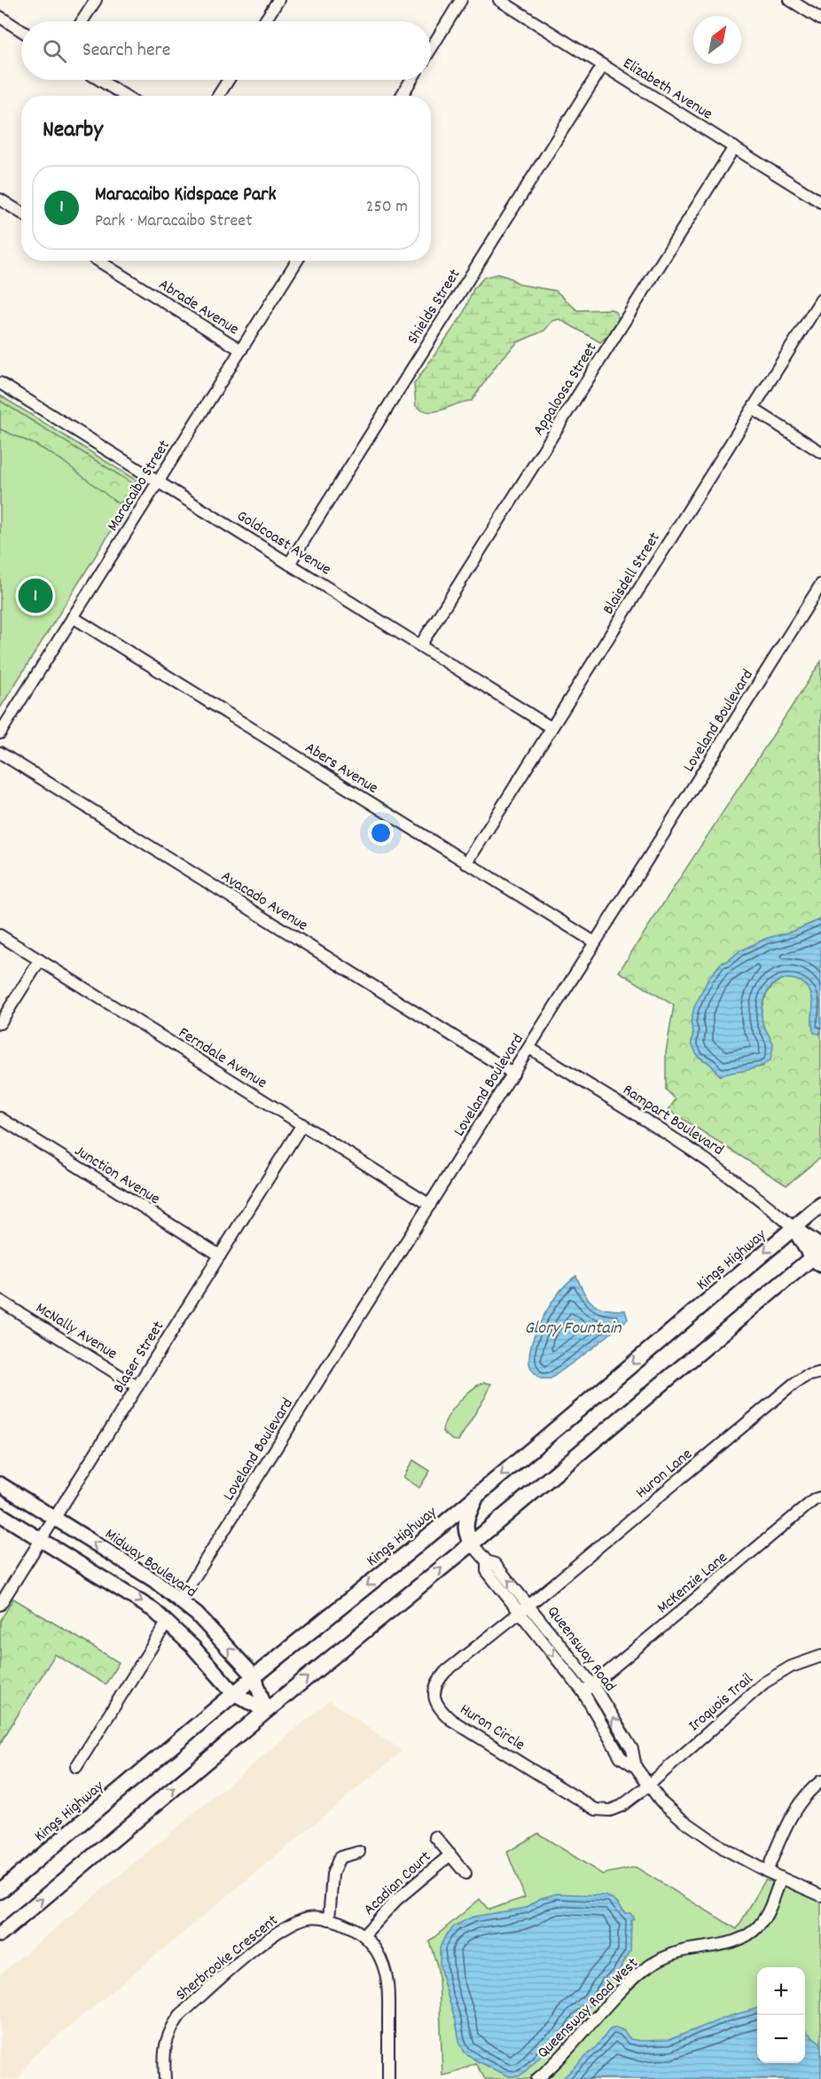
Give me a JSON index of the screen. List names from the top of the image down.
{
  "streets": {
    "main road": ["Kings Highway"],
    "street": [
      "Elizabeth Avenue",
      "Abrade Avenue",
      "Shields Street",
      "Appaloosa Street",
      "Maracaibo Street",
      "Goldcoast Avenue",
      "Blaisdell Street",
      "Loveland Boulevard",
      "Abers Avenue",
      "Avacado Avenue",
      "Ferndale Avenue",
      "Rampart Boulevard",
      "Junction Avenue",
      "McNally Avenue",
      "Blaser Street",
      "Huron Lane",
      "Midway Boulevard",
      "McKenzie Lane",
      "Queensway Road",
      "Iroquois Trail",
      "Huron Circle",
      "Acadian Court",
      "Sherbrooke Crescent",
      "Queensway Road West"
    ]
  },
  "crossings": [
    ["Elizabeth Avenue", "Shields Street"],
    ["Elizabeth Avenue", "Appaloosa Street"],
    ["Abrade Avenue", "Maracaibo Street"],
    ["Shields Street", "Goldcoast Avenue"],
    ["Appaloosa Street", "Goldcoast Avenue"],
    ["Maracaibo Street", "Goldcoast Avenue"],
    ["Maracaibo Street", "Abers Avenue"],
    ["Goldcoast Avenue", "Blaisdell Street"],
    ["Blaisdell Street", "Abers Avenue"],
    ["Loveland Boulevard", "Abers Avenue"],
    ["Loveland Boulevard", "Avacado Avenue"],
    ["Loveland Boulevard", "Ferndale Avenue"],
    ["Loveland Boulevard", "Rampart Boulevard"],
    ["Loveland Boulevard", "Midway Boulevard"],
    ["Ferndale Avenue", "Blaser Street"],
    ["Rampart Boulevard", "Kings Highway"],
    ["Junction Avenue", "Blaser Street"],
    ["Kings Highway", "Midway Boulevard"],
    ["McNally Avenue", "Blaser Street"],
    ["Blaser Street", "Midway Boulevard"],
    ["Huron Lane", "Queensway Road"],
    ["Huron Lane", "Huron Circle"],
    ["McKenzie Lane", "Queensway Road"],
    ["Queensway Road", "Iroquois Trail"],
    ["Queensway Road", "Huron Circle"],
    ["Queensway Road", "Queensway Road West"],
    ["Iroquois Trail", "Huron Circle"],
    ["Acadian Court", "Sherbrooke Crescent"]
  ],
  "water": ["Glory Fountain"],
  "north": "top right",
  "page": {
    "search": "Search here",
    "heading": "Nearby",
    "list": [
      {
        "mark": "1",
        "name": "Maracaibo Kidspace Park",
        "note": "Park · Maracaibo Street",
        "value": "250 m"
      }
    ],
    "pins": "1",
    "map_buttons": ["+", "−"]
  }
}
